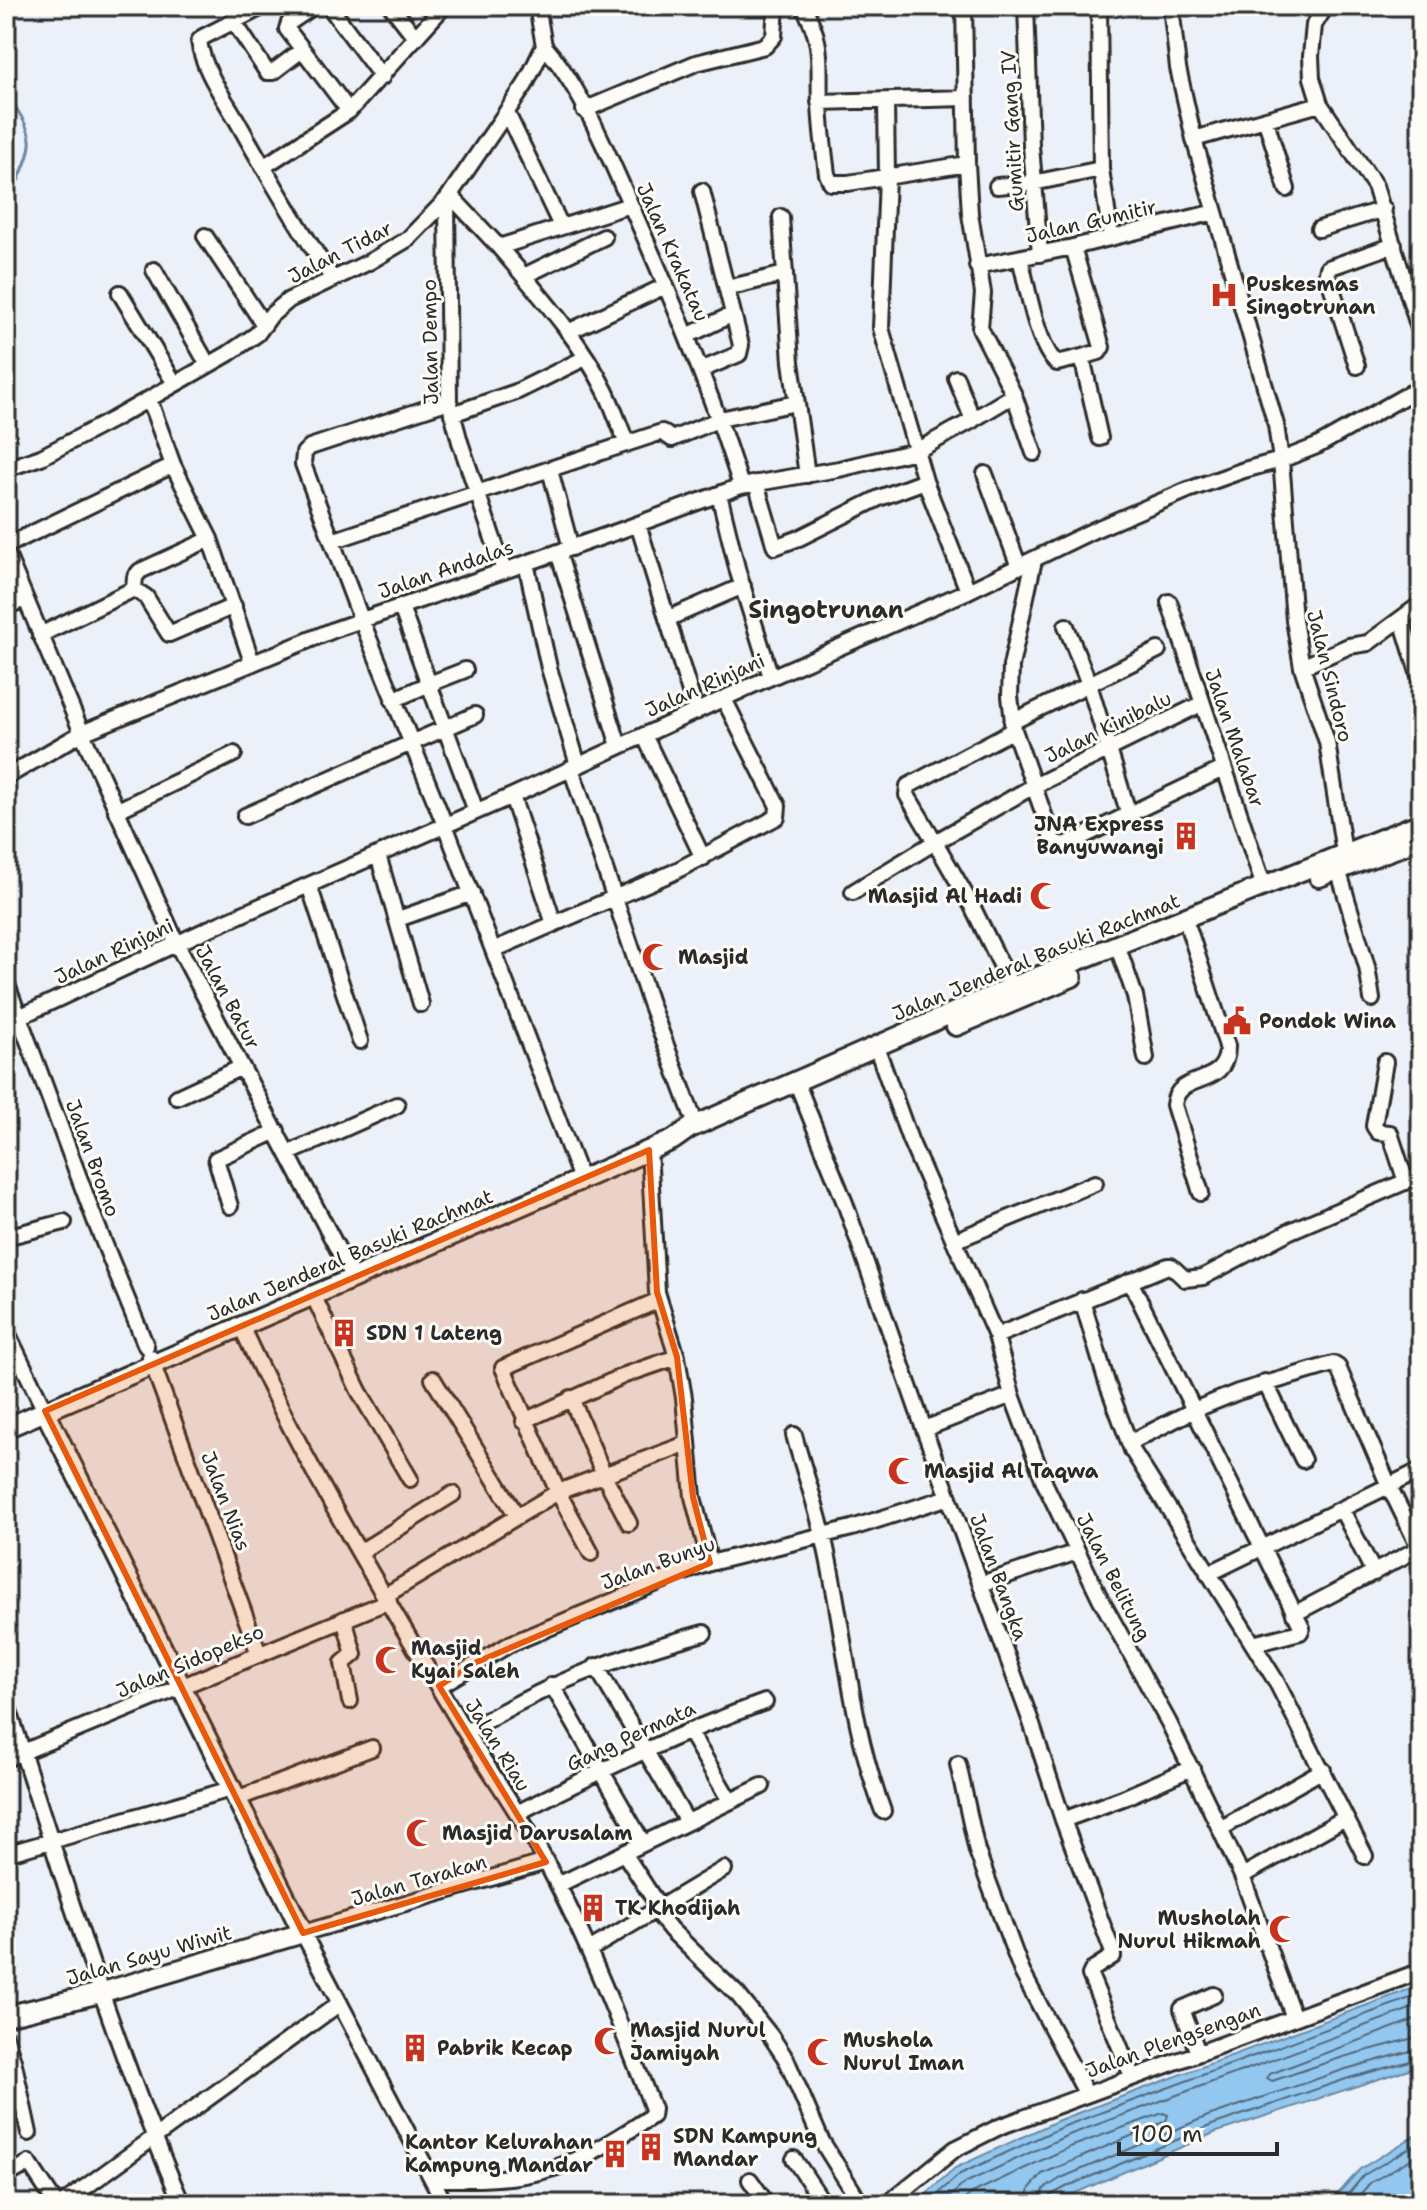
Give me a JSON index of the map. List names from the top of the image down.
{
  "streets": {
    "main road": ["Jalan Jenderal Basuki Rachmat", "Jalan Sayu Wiwit"],
    "street": [
      "Gumitir Gang IV",
      "Jalan Gumitir",
      "Jalan Tidar",
      "Jalan Krakatau",
      "Jalan Dempo",
      "Jalan Andalas",
      "Jalan Sindoro",
      "Jalan Rinjani",
      "Jalan Kinibalu",
      "Jalan Malabar",
      "Jalan Batur",
      "Jalan Bromo",
      "Jalan Nias",
      "Jalan Bunyu",
      "Jalan Bangka",
      "Jalan Belitung",
      "Jalan Sidopekso",
      "Gang Permata",
      "Jalan Riau",
      "Jalan Tarakan",
      "Jalan Plengsengan"
    ]
  },
  "crossings": [
    ["Gumitir Gang IV", "Jalan Gumitir"],
    ["Jalan Gumitir", "Jalan Sindoro"],
    ["Jalan Tidar", "Jalan Krakatau"],
    ["Jalan Tidar", "Jalan Dempo"],
    ["Jalan Krakatau", "Jalan Andalas"],
    ["Jalan Dempo", "Jalan Andalas"],
    ["Jalan Andalas", "Jalan Batur"],
    ["Jalan Sindoro", "Jalan Rinjani"],
    ["Jalan Sindoro", "Jalan Jenderal Basuki Rachmat"],
    ["Jalan Rinjani", "Jalan Batur"],
    ["Jalan Rinjani", "Jalan Bromo"],
    ["Jalan Kinibalu", "Jalan Malabar"],
    ["Jalan Malabar", "Jalan Jenderal Basuki Rachmat"],
    ["Jalan Jenderal Basuki Rachmat", "Jalan Batur"],
    ["Jalan Jenderal Basuki Rachmat", "Jalan Bromo"],
    ["Jalan Jenderal Basuki Rachmat", "Jalan Nias"],
    ["Jalan Jenderal Basuki Rachmat", "Jalan Bangka"],
    ["Jalan Jenderal Basuki Rachmat", "Jalan Belitung"],
    ["Jalan Jenderal Basuki Rachmat", "Jalan Riau"],
    ["Jalan Bromo", "Jalan Nias"],
    ["Jalan Nias", "Jalan Sidopekso"],
    ["Jalan Bunyu", "Jalan Bangka"],
    ["Jalan Bunyu", "Jalan Riau"],
    ["Jalan Bangka", "Jalan Plengsengan"],
    ["Jalan Belitung", "Jalan Plengsengan"],
    ["Jalan Sidopekso", "Jalan Riau"],
    ["Gang Permata", "Jalan Riau"],
    ["Jalan Riau", "Jalan Tarakan"],
    ["Jalan Tarakan", "Jalan Sayu Wiwit"]
  ],
  "districts": ["Singotrunan"],
  "places": {
    "hospital": ["Puskesmas Singotrunan"],
    "building": [
      "JNA Express Banyuwangi",
      "SDN 1 Lateng",
      "TK Khodijah",
      "Pabrik Kecap",
      "SDN Kampung Mandar",
      "Kantor Kelurahan Kampung Mandar"
    ],
    "mosque": [
      "Masjid Al Hadi",
      "Masjid",
      "Masjid Al Taqwa",
      "Masjid Kyai Saleh",
      "Masjid Darusalam",
      "Musholah Nurul Hikmah",
      "Masjid Nurul Jamiyah",
      "Mushola Nurul Iman"
    ],
    "public building": ["Pondok Wina"]
  },
  "scale_bar": "100 m"
}
